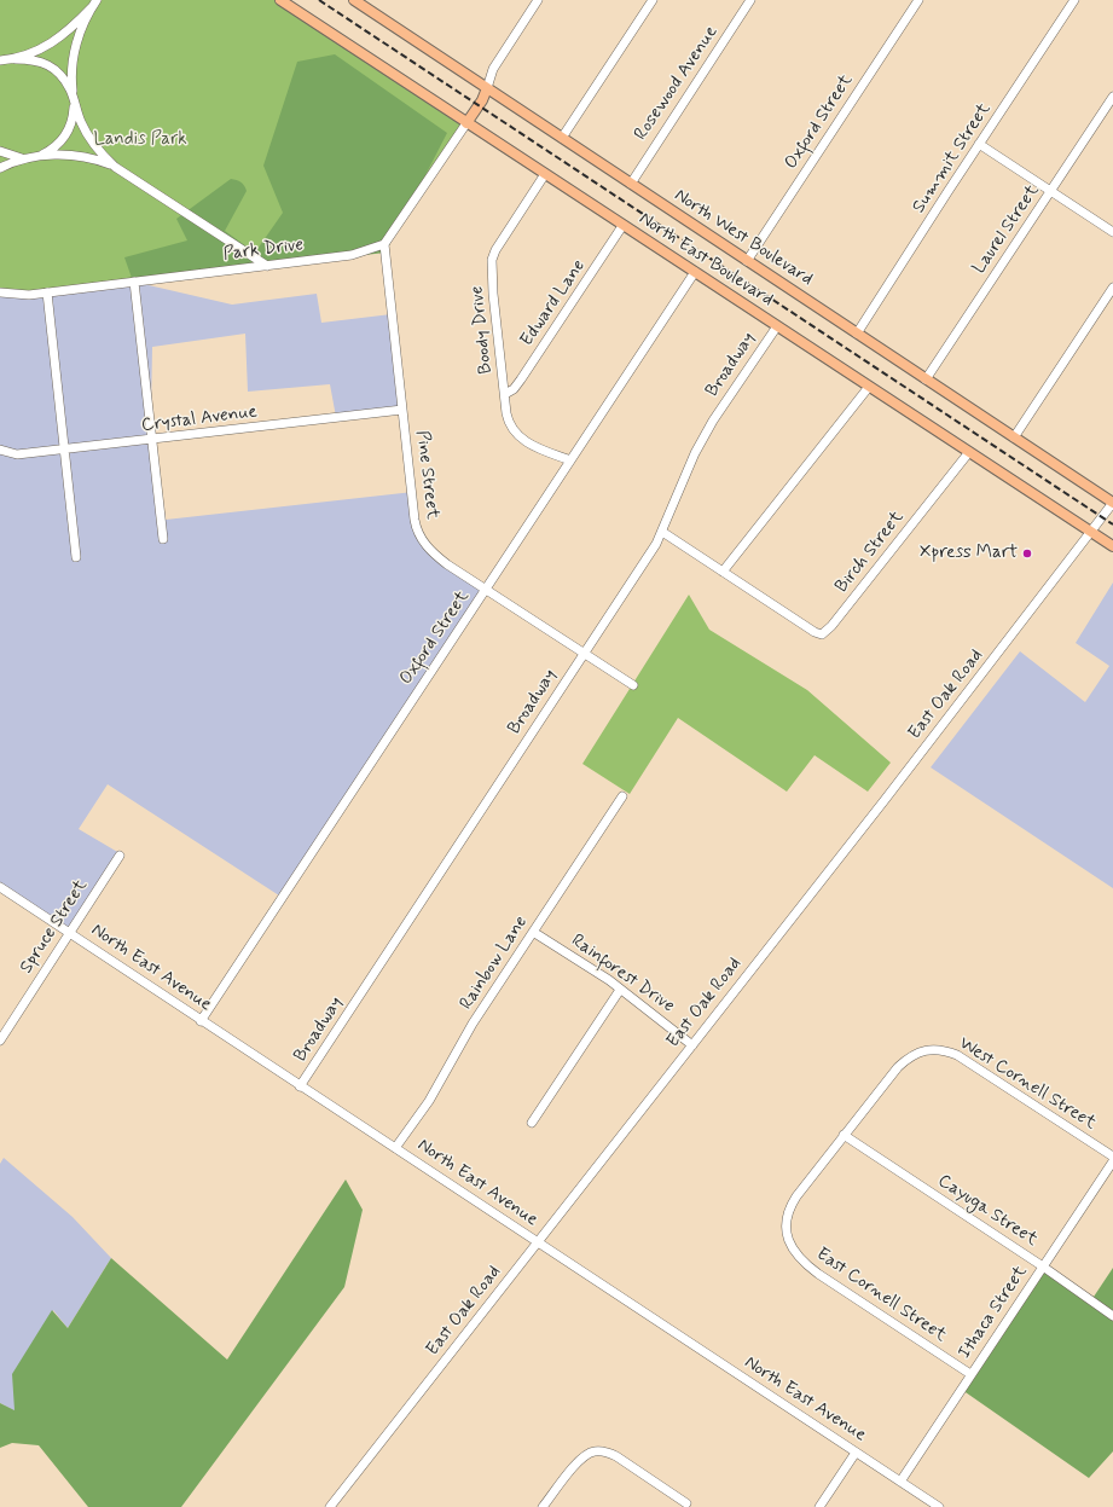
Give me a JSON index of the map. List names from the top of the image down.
{
  "streets": {
    "main road": ["North West Boulevard", "North East Boulevard"],
    "street": [
      "Rosewood Avenue",
      "Oxford Street",
      "Summit Street",
      "Laurel Street",
      "Park Drive",
      "Edward Lane",
      "Boody Drive",
      "Broadway",
      "Crystal Avenue",
      "Pine Street",
      "Birch Street",
      "East Oak Road",
      "Spruce Street",
      "Rainbow Lane",
      "North East Avenue",
      "Rainforest Drive",
      "West Cornell Street",
      "Cayuga Street",
      "East Cornell Street",
      "Ithaca Street"
    ]
  },
  "crossings": [
    ["Rosewood Avenue", "North West Boulevard"],
    ["Oxford Street", "North West Boulevard"],
    ["Oxford Street", "North East Boulevard"],
    ["Oxford Street", "Boody Drive"],
    ["Oxford Street", "Pine Street"],
    ["Oxford Street", "North East Avenue"],
    ["Summit Street", "North West Boulevard"],
    ["Laurel Street", "North West Boulevard"],
    ["North West Boulevard", "East Oak Road"],
    ["Park Drive", "Pine Street"],
    ["North East Boulevard", "Edward Lane"],
    ["North East Boulevard", "Boody Drive"],
    ["North East Boulevard", "Broadway"],
    ["North East Boulevard", "Birch Street"],
    ["North East Boulevard", "East Oak Road"],
    ["Edward Lane", "Boody Drive"],
    ["Broadway", "Pine Street"],
    ["Broadway", "Birch Street"],
    ["Broadway", "North East Avenue"],
    ["Crystal Avenue", "Pine Street"],
    ["East Oak Road", "North East Avenue"],
    ["East Oak Road", "Rainforest Drive"],
    ["Spruce Street", "North East Avenue"],
    ["Rainbow Lane", "North East Avenue"],
    ["Rainbow Lane", "Rainforest Drive"],
    ["North East Avenue", "Ithaca Street"],
    ["West Cornell Street", "Cayuga Street"],
    ["West Cornell Street", "East Cornell Street"],
    ["Cayuga Street", "East Cornell Street"],
    ["Cayuga Street", "Ithaca Street"],
    ["East Cornell Street", "Ithaca Street"]
  ],
  "parks": ["Landis Park"],
  "places": ["Xpress Mart"]
}
